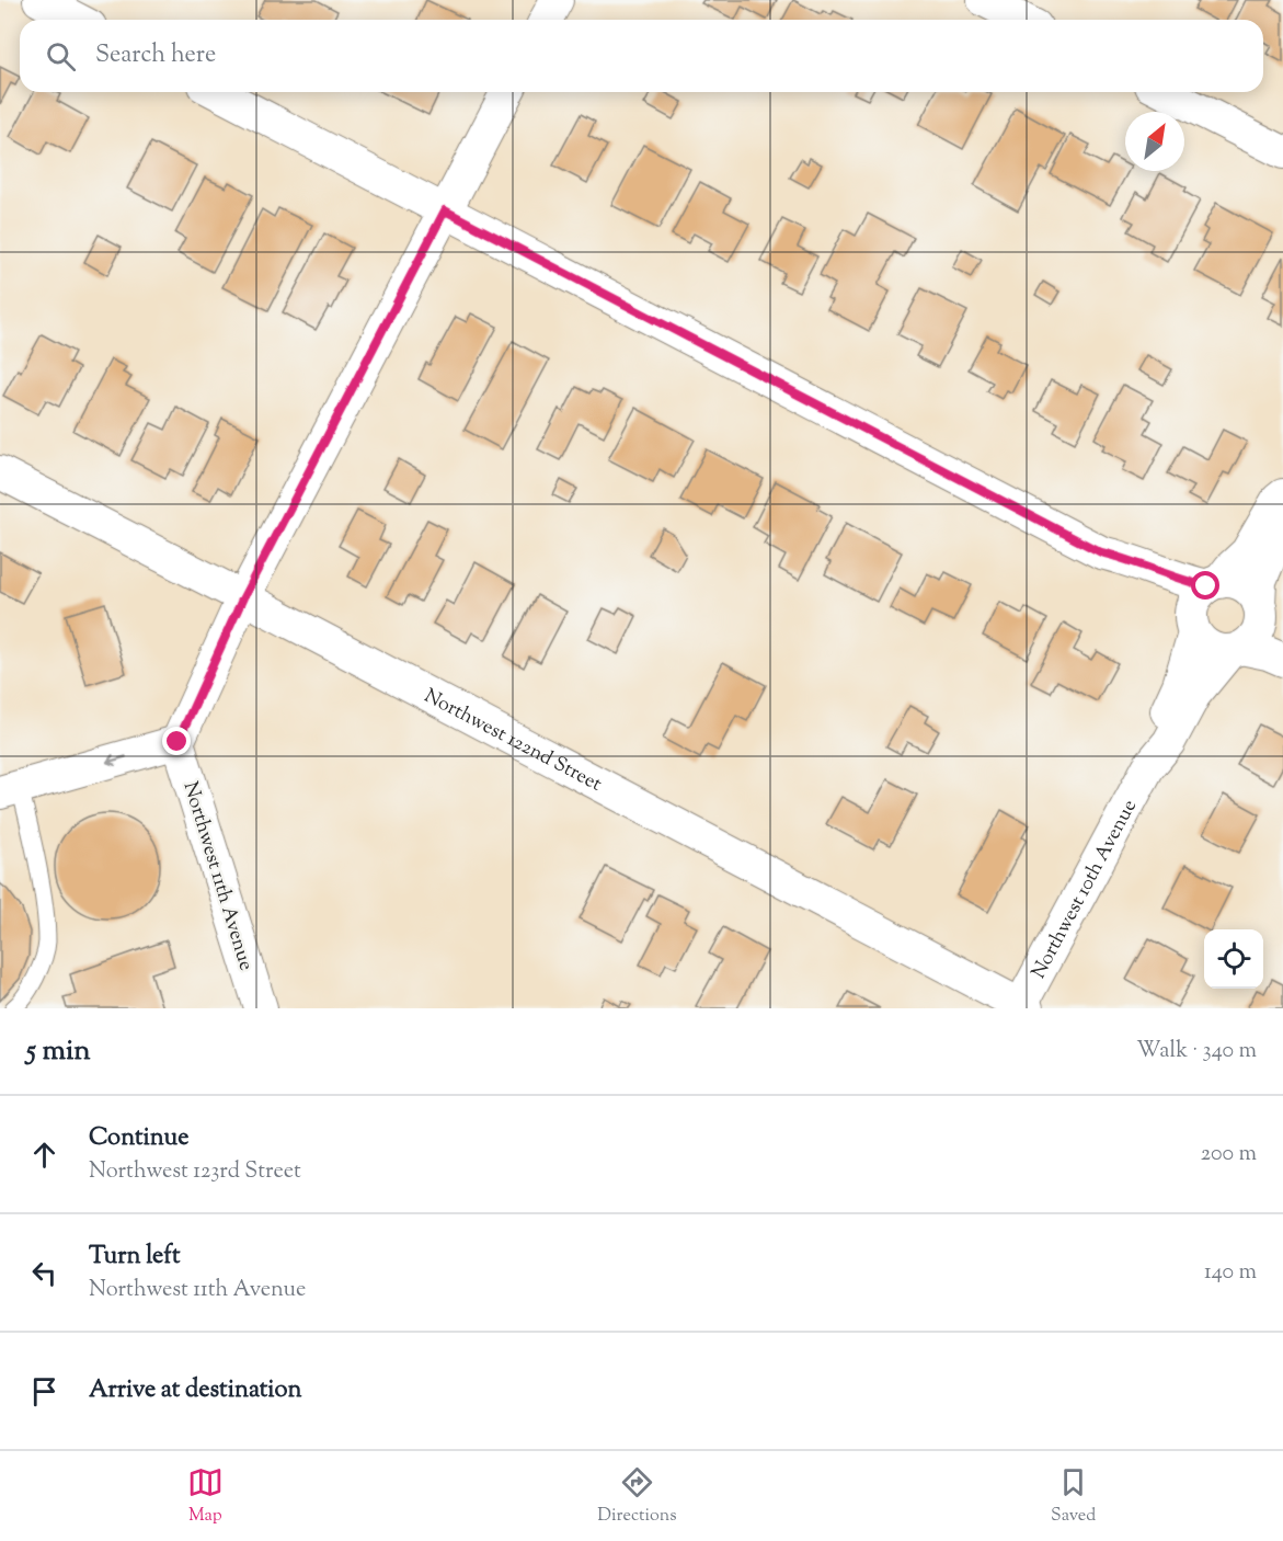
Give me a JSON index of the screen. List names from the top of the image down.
{
  "streets": {
    "street": ["Northwest 122nd Street", "Northwest 11th Avenue", "Northwest 10th Avenue"]
  },
  "crossings": [
    ["Northwest 122nd Street", "Northwest 10th Avenue"]
  ],
  "north": "top right",
  "page": {
    "search": "Search here",
    "heading": ["5 min", "Walk · 340 m"],
    "list": [
      ["Continue", "Northwest 123rd Street", "200 m"],
      ["Turn left", "Northwest 11th Avenue", "140 m"],
      "Arrive at destination"
    ],
    "nav": ["Map", "Directions", "Saved"]
  }
}
